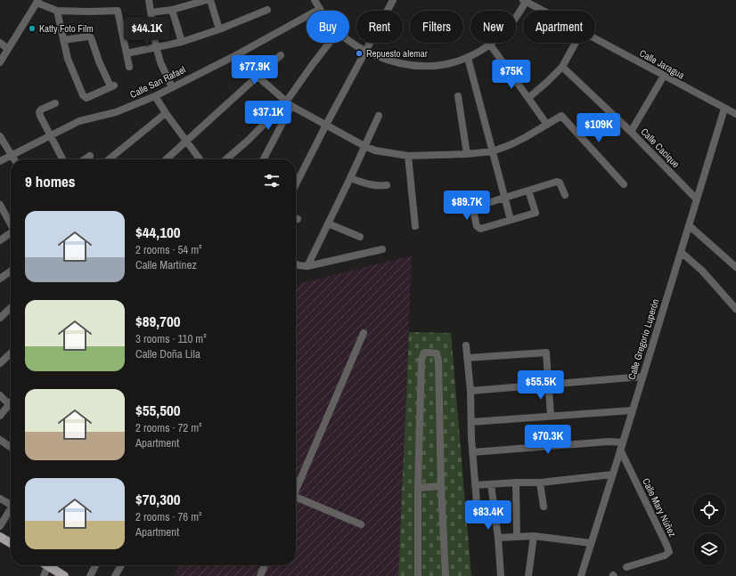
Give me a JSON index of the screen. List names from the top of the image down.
{
  "streets": {
    "street": [
      "Calle Jaragua",
      "Calle San Rafael",
      "Calle Cacique",
      "Calle Gregorio Luperón",
      "Calle Mary Núñez"
    ]
  },
  "crossings": [
    ["Calle Jaragua", "Calle Gregorio Luperón"],
    ["Calle Cacique", "Calle Gregorio Luperón"],
    ["Calle Gregorio Luperón", "Calle Mary Núñez"]
  ],
  "places": ["Katty Foto Film", "Repuesto alemar"],
  "page": {
    "chip": [
      "Buy",
      "Rent",
      "Filters",
      "New",
      "Apartment"
    ],
    "price": [
      "$44.1K",
      "$77.9K",
      "$75K",
      "$37.1K",
      "$109K",
      "$89.7K",
      "$55.5K",
      "$70.3K",
      "$83.4K"
    ],
    "heading": "9 homes",
    "list": [
      {
        "name": "$44,100",
        "note": "2 rooms · 54 m² · Calle Martínez"
      },
      {
        "name": "$89,700",
        "note": "3 rooms · 110 m² · Calle Doña Lila"
      },
      {
        "name": "$55,500",
        "note": "2 rooms · 72 m² · Apartment"
      },
      {
        "name": "$70,300",
        "note": "2 rooms · 76 m² · Apartment"
      }
    ]
  }
}
